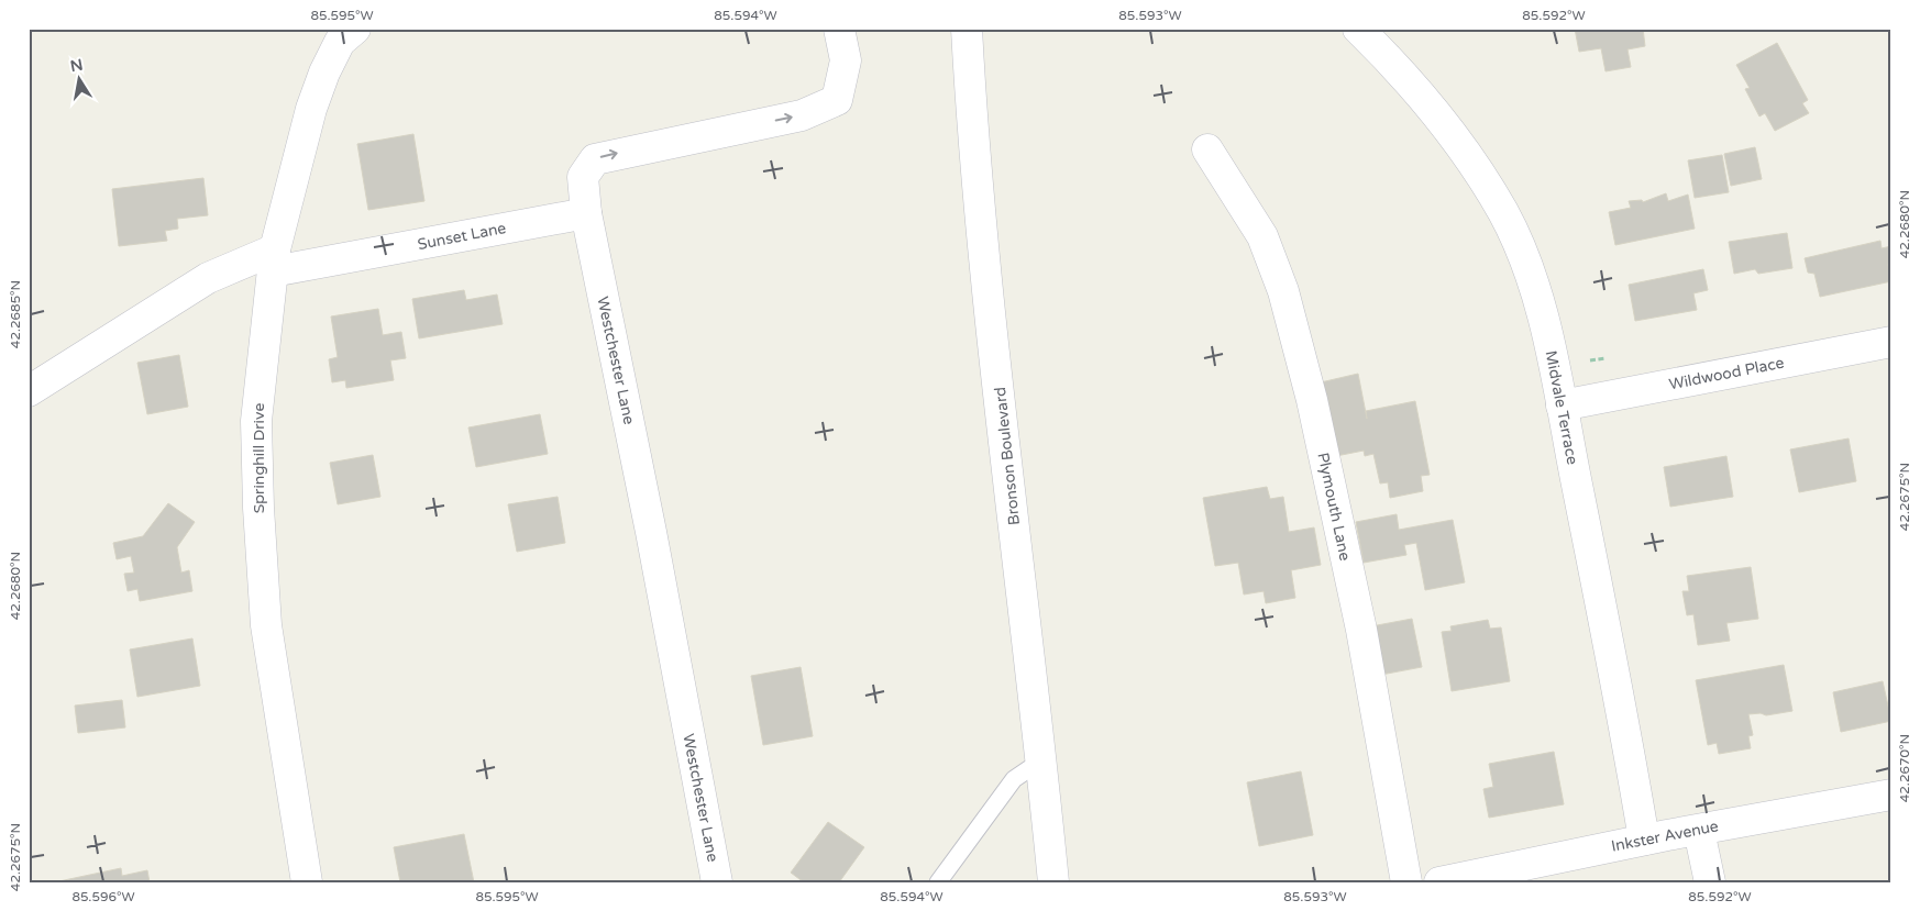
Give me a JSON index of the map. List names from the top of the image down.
{
  "streets": {
    "street": [
      "Sunset Lane",
      "Westchester Lane",
      "Wildwood Place",
      "Midvale Terrace",
      "Bronson Boulevard",
      "Springhill Drive",
      "Plymouth Lane",
      "Inkster Avenue"
    ]
  },
  "crossings": [
    ["Sunset Lane", "Westchester Lane"],
    ["Sunset Lane", "Springhill Drive"],
    ["Wildwood Place", "Midvale Terrace"],
    ["Midvale Terrace", "Inkster Avenue"]
  ],
  "north": "top",
  "coordinates": [
    "85.595°W",
    "85.594°W",
    "85.593°W",
    "85.592°W",
    "42.2680°N",
    "42.2685°N",
    "42.2675°N",
    "42.2670°N",
    "85.596°W"
  ]
}
